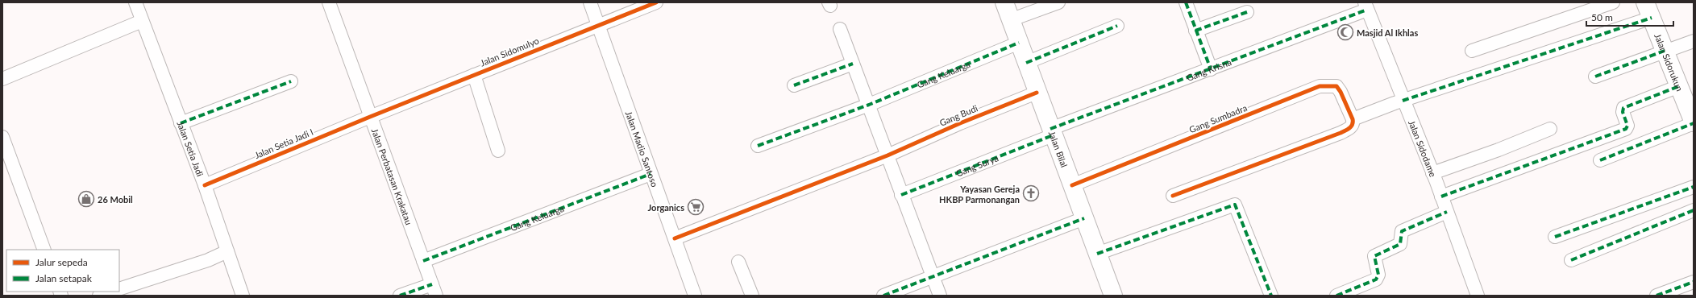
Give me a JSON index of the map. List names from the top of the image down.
{
  "streets": {
    "main road": ["Jalan Sidorukun", "Jalan Bilal"],
    "street": [
      "Jalan Sidomulyo",
      "Gang Krisna",
      "Gang Keluarga",
      "Gang Budi",
      "Gang Sumbadra",
      "Jalan Setia Jadi I",
      "Jalan Setia Jadi",
      "Jalan Sidodame",
      "Jalan Madio Santoso",
      "Gang Surya",
      "Jalan Perbatasan Krakatau"
    ]
  },
  "crossings": [
    ["Jalan Sidomulyo", "Jalan Setia Jadi I"],
    ["Jalan Sidomulyo", "Jalan Madio Santoso"],
    ["Jalan Sidomulyo", "Jalan Perbatasan Krakatau"],
    ["Gang Krisna", "Jalan Sidodame"],
    ["Gang Krisna", "Jalan Bilal"],
    ["Gang Krisna", "Gang Surya"],
    ["Gang Keluarga", "Jalan Madio Santoso"],
    ["Gang Keluarga", "Jalan Bilal"],
    ["Gang Keluarga", "Jalan Perbatasan Krakatau"],
    ["Gang Budi", "Jalan Madio Santoso"],
    ["Gang Budi", "Jalan Bilal"],
    ["Gang Sumbadra", "Jalan Bilal"],
    ["Jalan Setia Jadi I", "Jalan Setia Jadi"],
    ["Jalan Setia Jadi I", "Jalan Perbatasan Krakatau"],
    ["Jalan Bilal", "Gang Surya"]
  ],
  "places": {
    "mosque": ["Masjid Al Ikhlas"],
    "church": ["Yayasan Gereja HKBP Parmonangan"],
    "shop": ["26 Mobil"],
    "supermarket": ["Jorganics"]
  },
  "legend": ["Jalur sepeda", "Jalan setapak"],
  "scale_bar": "50 m"
}
